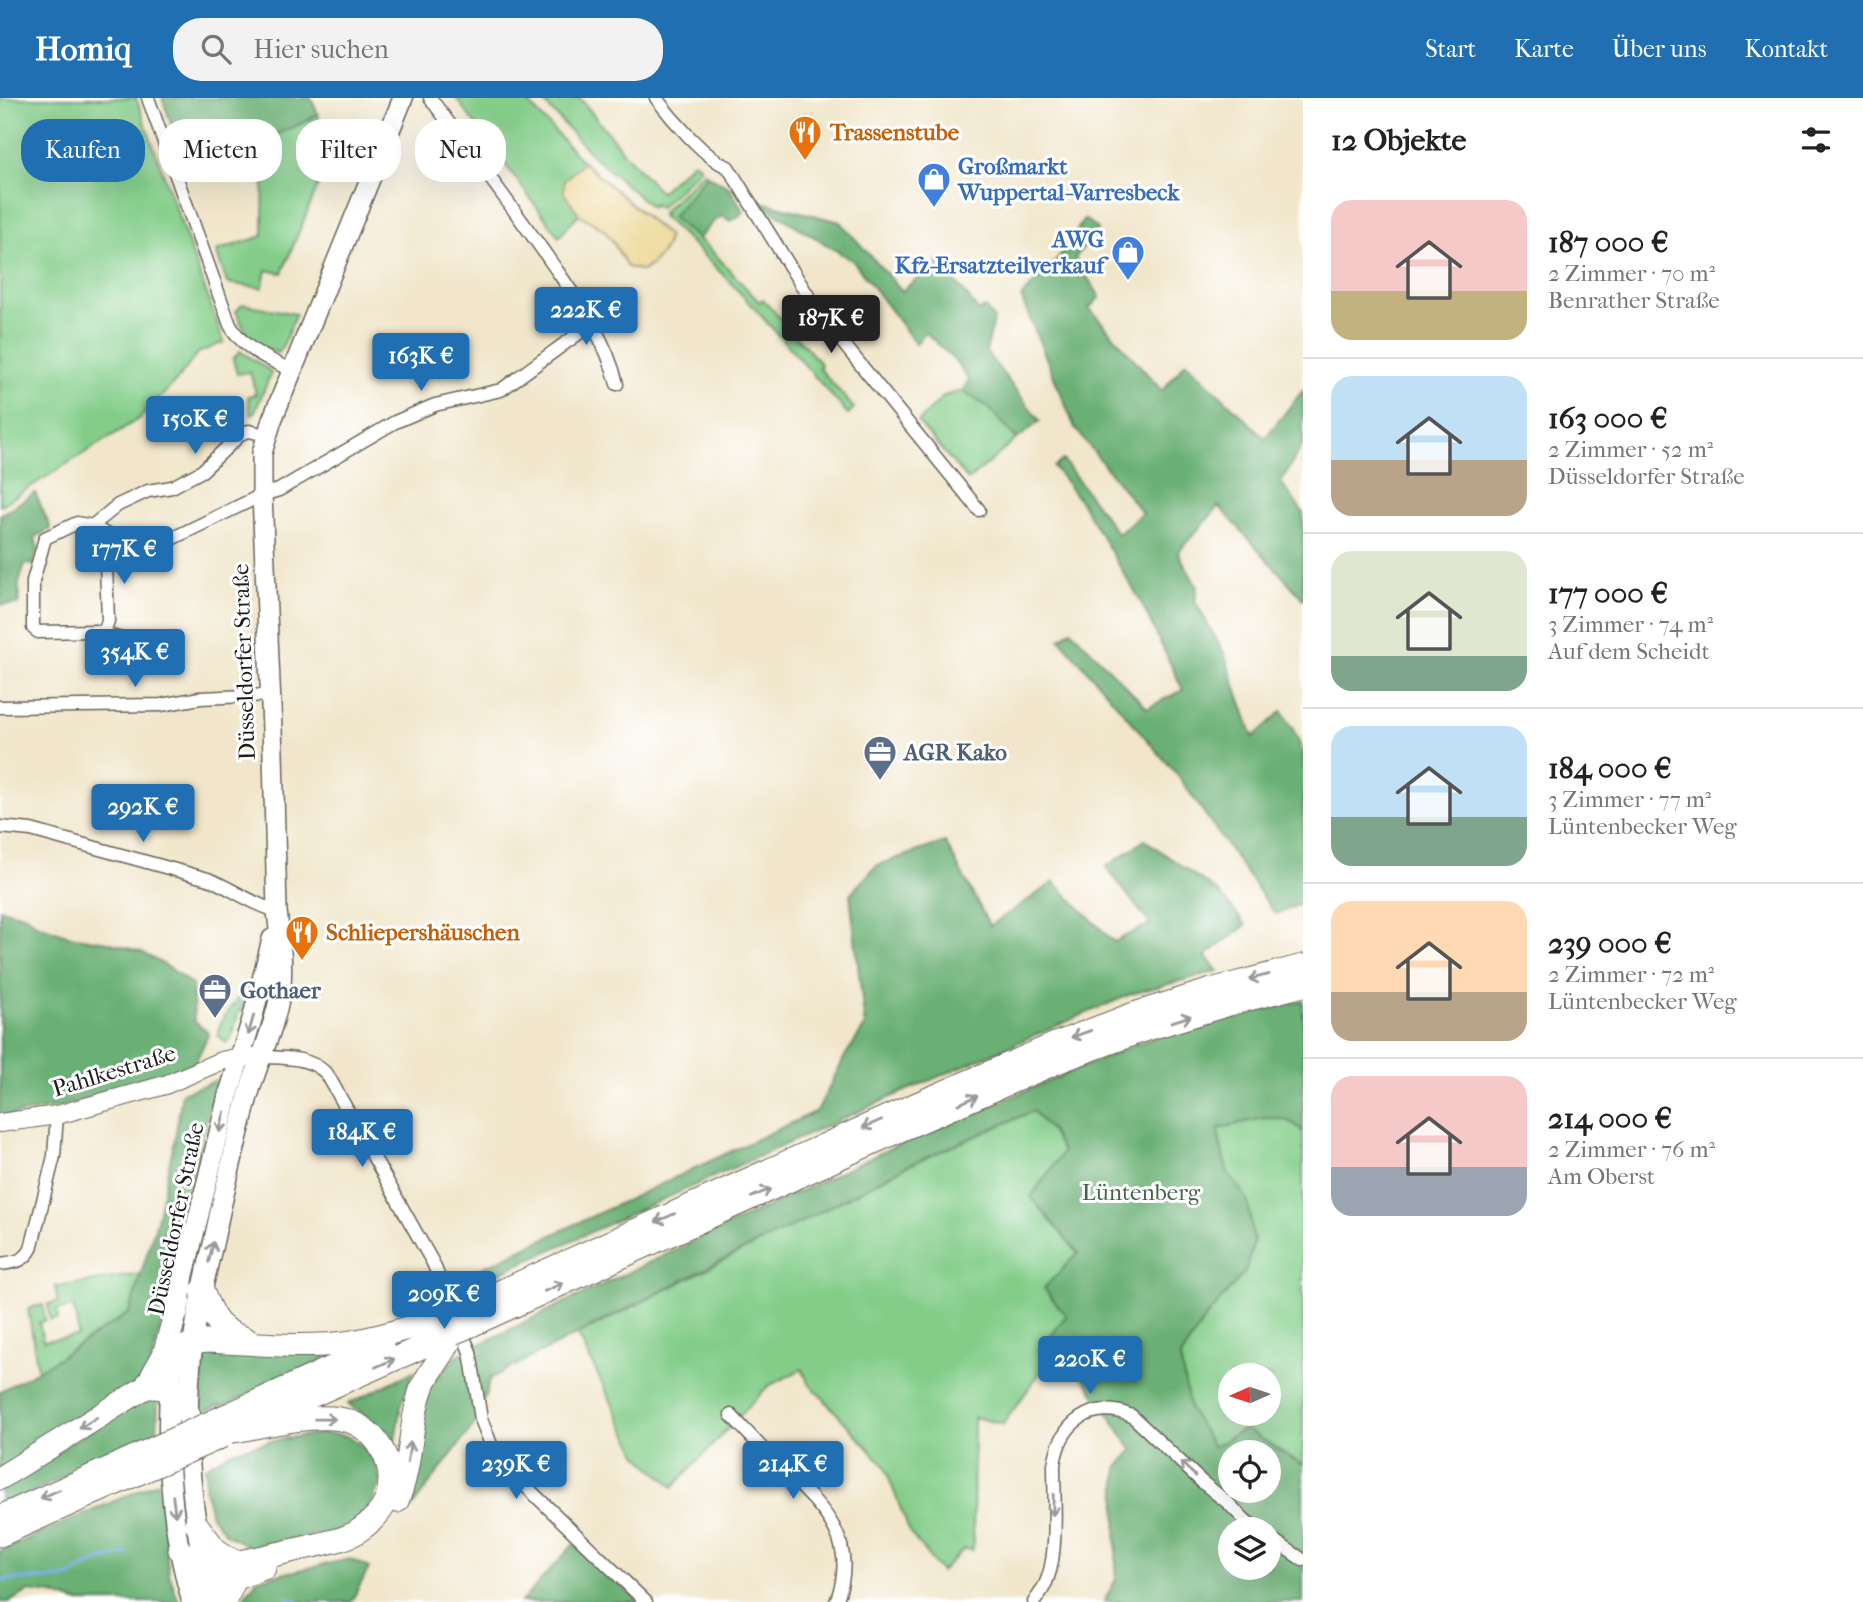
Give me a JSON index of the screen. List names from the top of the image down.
{
  "streets": {
    "main road": ["Düsseldorfer Straße"],
    "street": ["Pahlkestraße"]
  },
  "crossings": [
    ["Düsseldorfer Straße", "Pahlkestraße"]
  ],
  "parks": ["Lüntenberg"],
  "places": {
    "restaurant": ["Trassenstube", "Schliepershäuschen"],
    "shop": ["Großmarkt Wuppertal-Varresbeck", "AWG Kfz-Ersatzteilverkauf"],
    "office": ["AGR Kako", "Gothaer"]
  },
  "north": "left",
  "page": {
    "header": "Homiq",
    "search": "Hier suchen",
    "nav": [
      "Start",
      "Karte",
      "Über uns",
      "Kontakt"
    ],
    "heading": "12 Objekte",
    "chip": [
      "Kaufen",
      "Mieten",
      "Filter",
      "Neu"
    ],
    "list": [
      {
        "name": "187 000 €",
        "note": "2 Zimmer · 70 m² · Benrather Straße"
      },
      {
        "name": "163 000 €",
        "note": "2 Zimmer · 52 m² · Düsseldorfer Straße"
      },
      {
        "name": "177 000 €",
        "note": "3 Zimmer · 74 m² · Auf dem Scheidt"
      },
      {
        "name": "184 000 €",
        "note": "3 Zimmer · 77 m² · Lüntenbecker Weg"
      },
      {
        "name": "239 000 €",
        "note": "2 Zimmer · 72 m² · Lüntenbecker Weg"
      },
      {
        "name": "214 000 €",
        "note": "2 Zimmer · 76 m² · Am Oberst"
      }
    ],
    "price": [
      "222K €",
      "187K €",
      "163K €",
      "150K €",
      "177K €",
      "354K €",
      "292K €",
      "184K €",
      "209K €",
      "220K €",
      "239K €",
      "214K €"
    ]
  }
}
